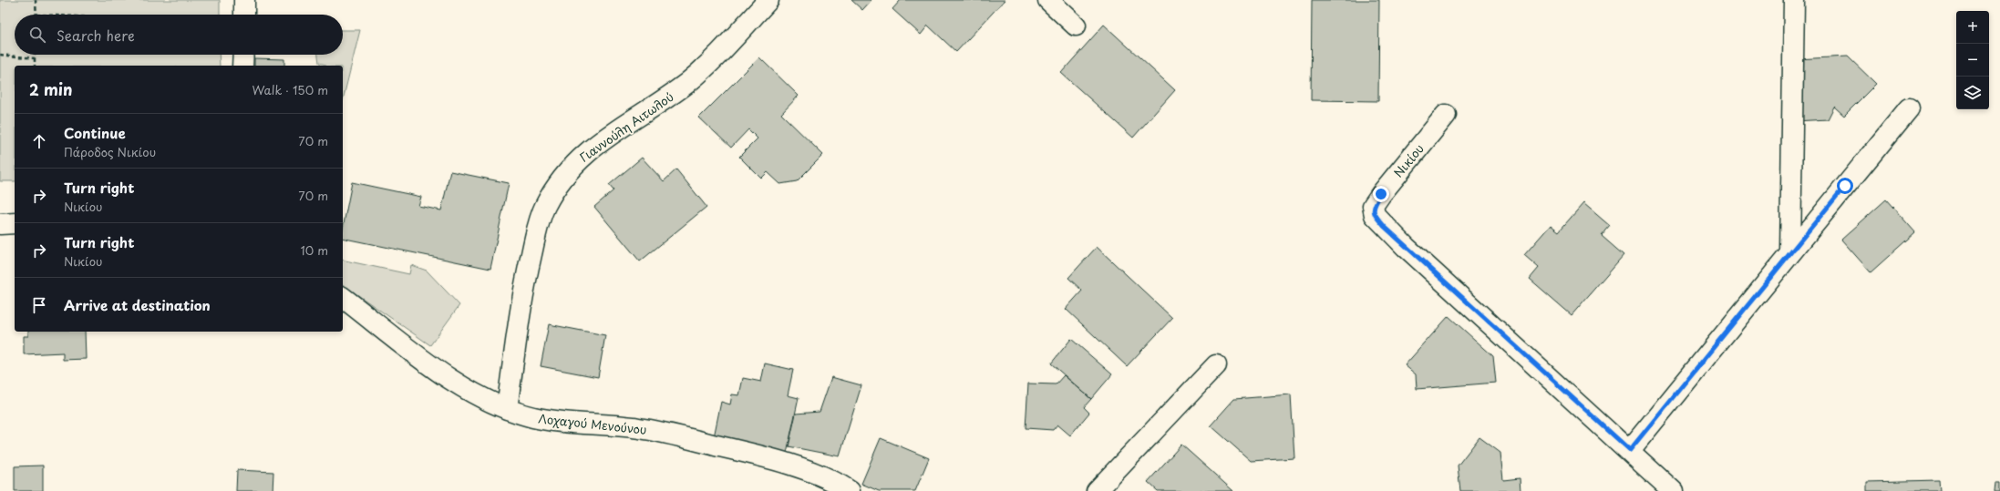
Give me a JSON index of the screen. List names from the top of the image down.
{
  "streets": {
    "street": ["Γιαννούλη Αιτωλού", "Νικίου", "Λοχαγού Μενούνου"]
  },
  "crossings": [
    ["Γιαννούλη Αιτωλού", "Λοχαγού Μενούνου"]
  ],
  "page": {
    "map_buttons": ["+", "−"],
    "search": "Search here",
    "heading": ["2 min", "Walk · 150 m"],
    "list": [
      ["Continue", "Πάροδος Νικίου", "70 m"],
      ["Turn right", "Νικίου", "70 m"],
      ["Turn right", "Νικίου", "10 m"],
      "Arrive at destination"
    ]
  }
}
